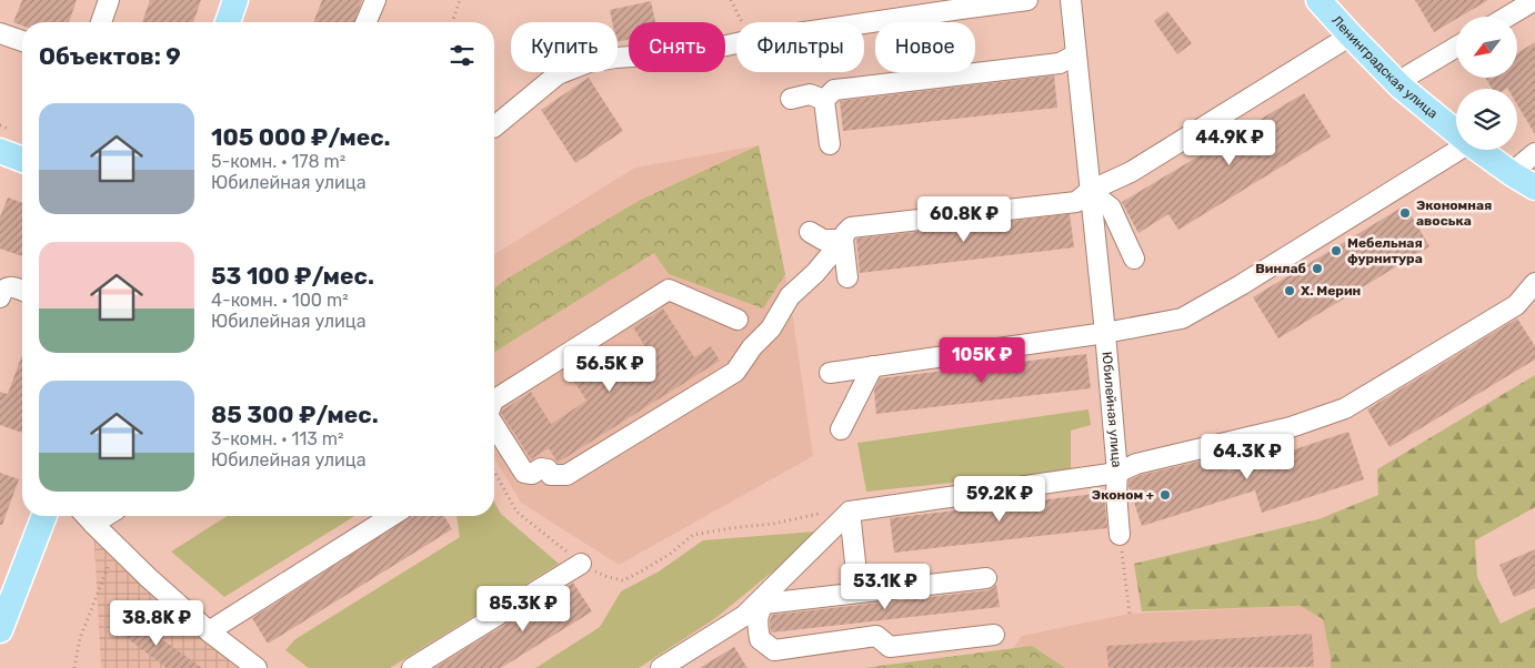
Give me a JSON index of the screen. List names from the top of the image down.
{
  "streets": {
    "main road": ["Ленинградская улица"],
    "street": ["Юбилейная улица"]
  },
  "places": [
    "Экономная авоська",
    "Мебельная фурнитура",
    "Винлаб",
    "Х. Мерин",
    "Эконом +"
  ],
  "north": "bottom left",
  "page": {
    "chip": [
      "Купить",
      "Снять",
      "Фильтры",
      "Новое"
    ],
    "heading": "Объектов: 9",
    "list": [
      {
        "name": "105 000 ₽/мес.",
        "note": "5-комн. · 178 m² · Юбилейная улица"
      },
      {
        "name": "53 100 ₽/мес.",
        "note": "4-комн. · 100 m² · Юбилейная улица"
      },
      {
        "name": "85 300 ₽/мес.",
        "note": "3-комн. · 113 m² · Юбилейная улица"
      }
    ],
    "price": [
      "44.9K ₽",
      "60.8K ₽",
      "105K ₽",
      "56.5K ₽",
      "64.3K ₽",
      "59.2K ₽",
      "53.1K ₽",
      "85.3K ₽",
      "38.8K ₽"
    ]
  }
}
